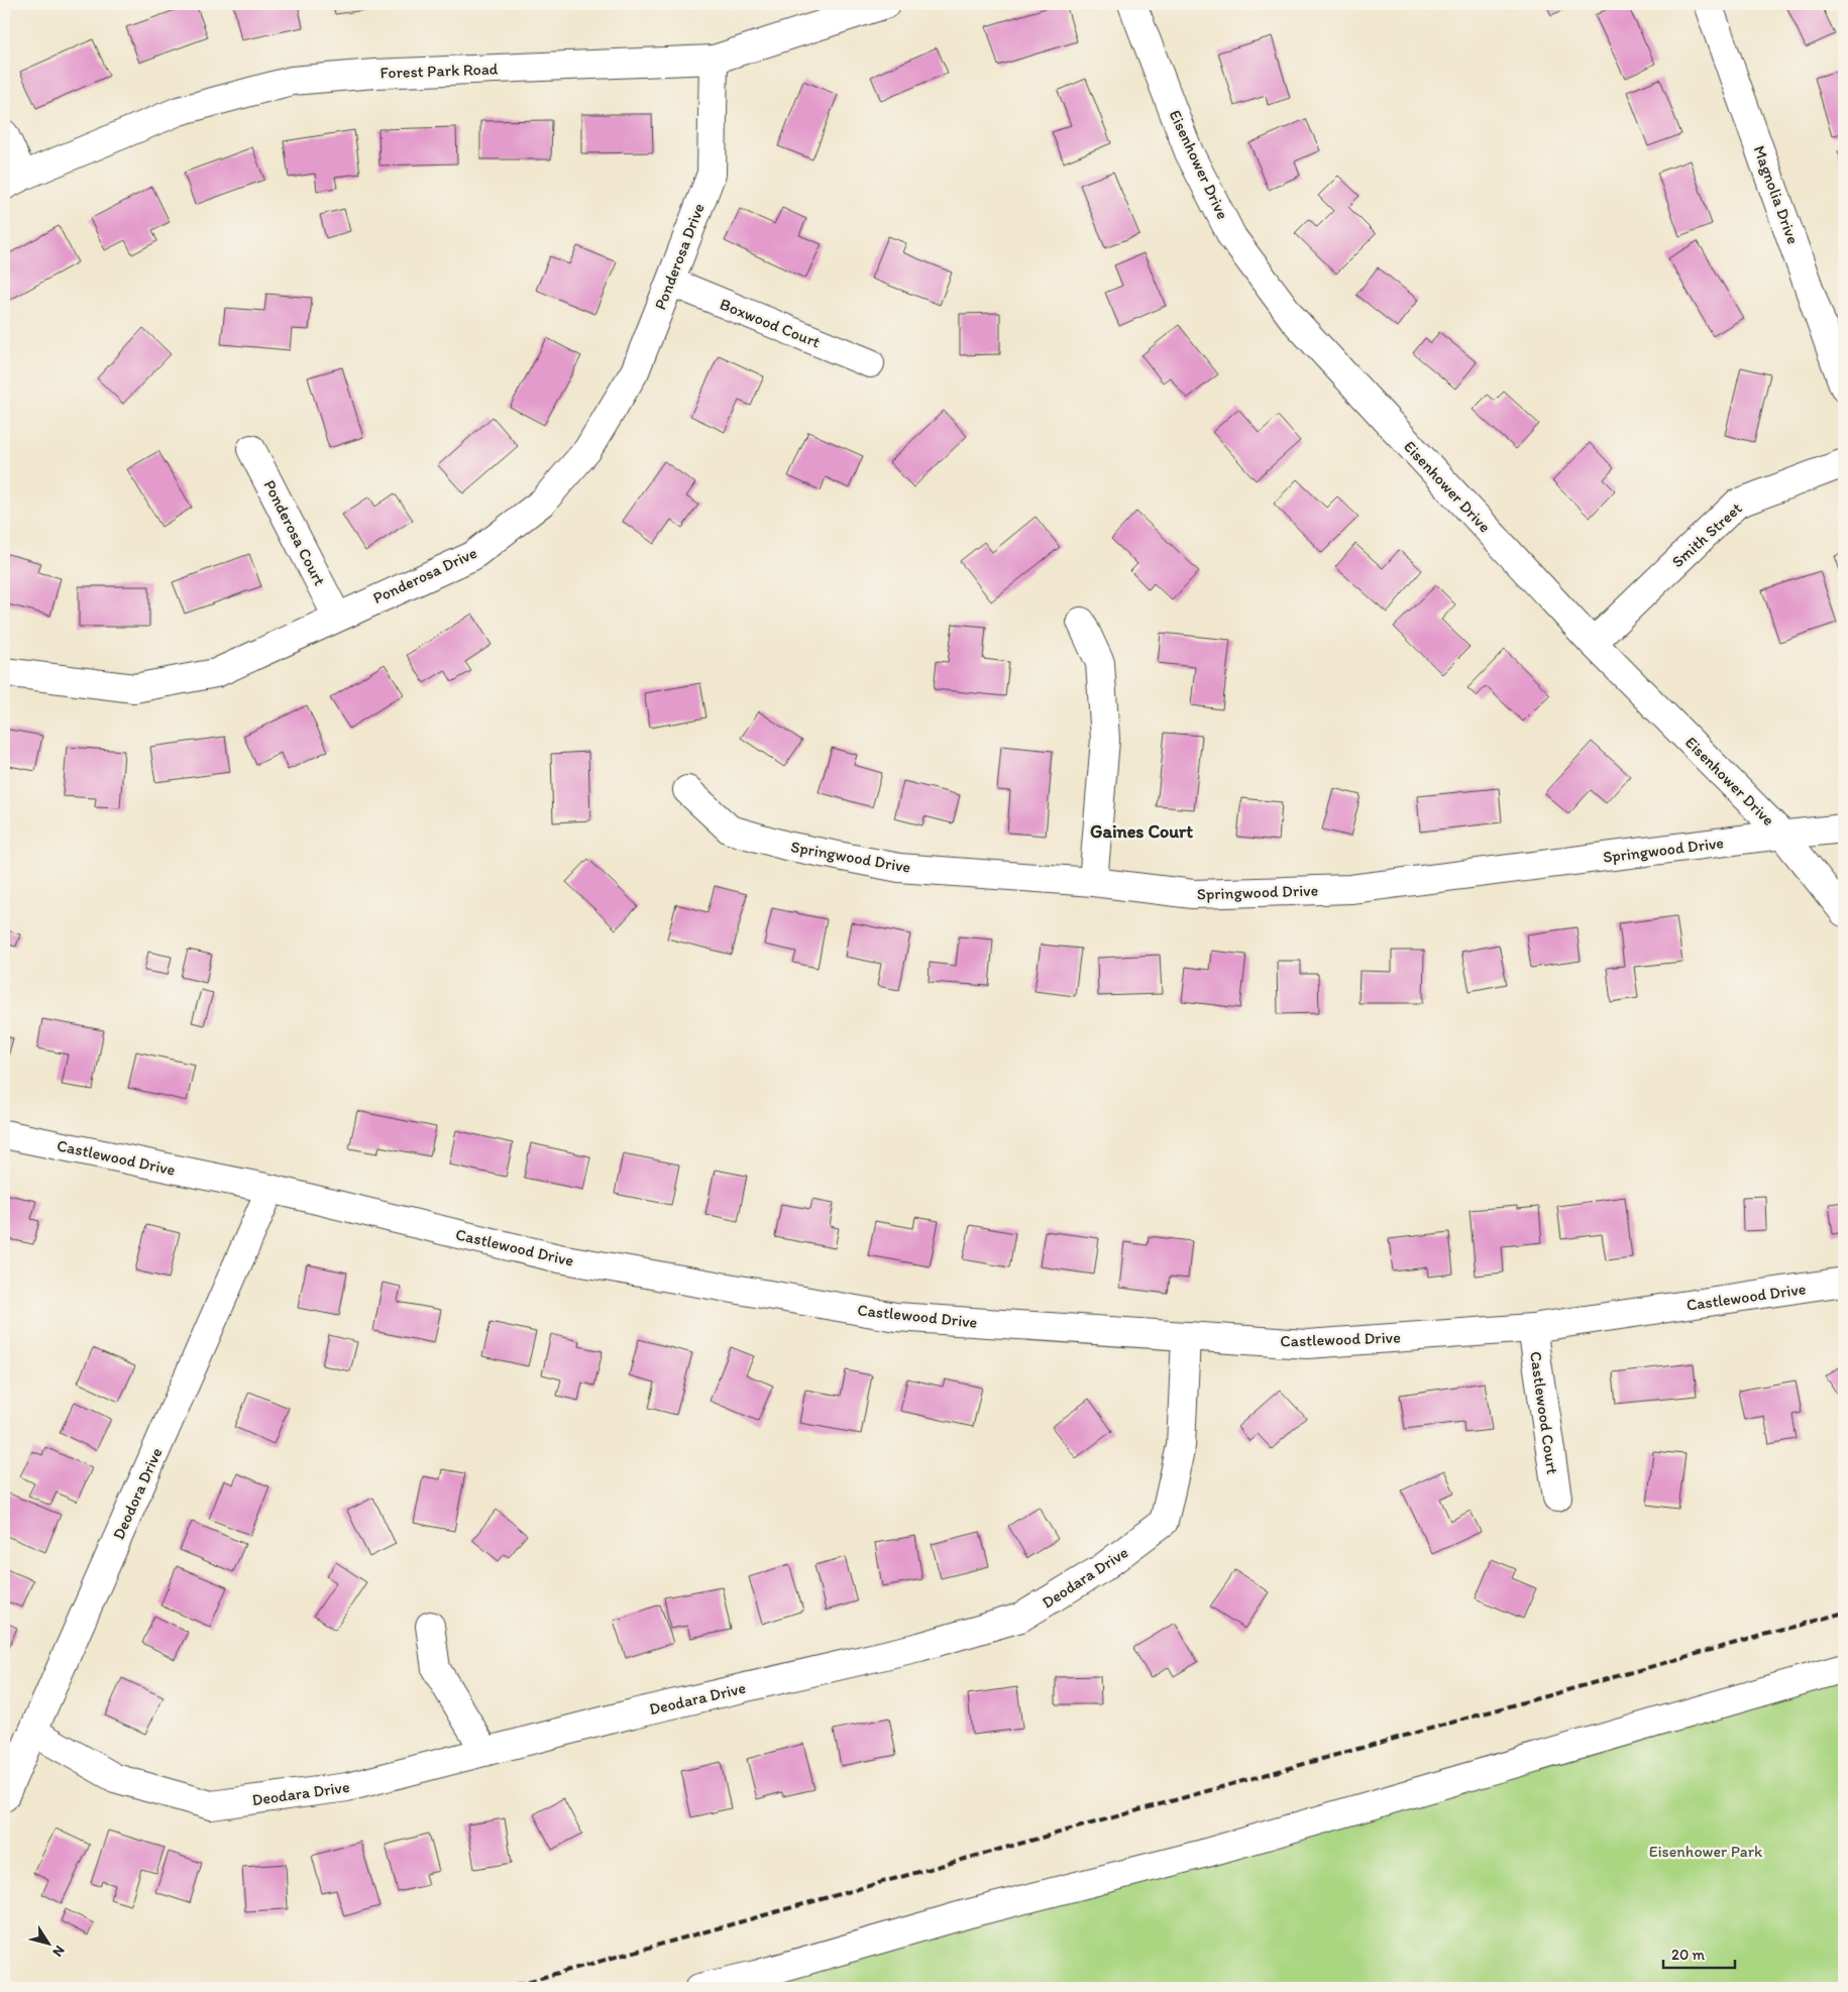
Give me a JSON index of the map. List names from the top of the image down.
{
  "streets": {
    "street": [
      "Forest Park Road",
      "Eisenhower Drive",
      "Magnolia Drive",
      "Ponderosa Drive",
      "Boxwood Court",
      "Ponderosa Court",
      "Smith Street",
      "Springwood Drive",
      "Castlewood Drive",
      "Castlewood Court",
      "Deodora Drive",
      "Deodara Drive"
    ]
  },
  "crossings": [
    ["Forest Park Road", "Ponderosa Drive"],
    ["Eisenhower Drive", "Smith Street"],
    ["Eisenhower Drive", "Springwood Drive"],
    ["Ponderosa Drive", "Boxwood Court"],
    ["Ponderosa Drive", "Ponderosa Court"],
    ["Castlewood Drive", "Castlewood Court"],
    ["Castlewood Drive", "Deodora Drive"],
    ["Castlewood Drive", "Deodara Drive"],
    ["Deodora Drive", "Deodara Drive"]
  ],
  "districts": ["Gaines Court"],
  "parks": ["Eisenhower Park"],
  "scale_bar": "20 m",
  "north": "bottom right"
}
